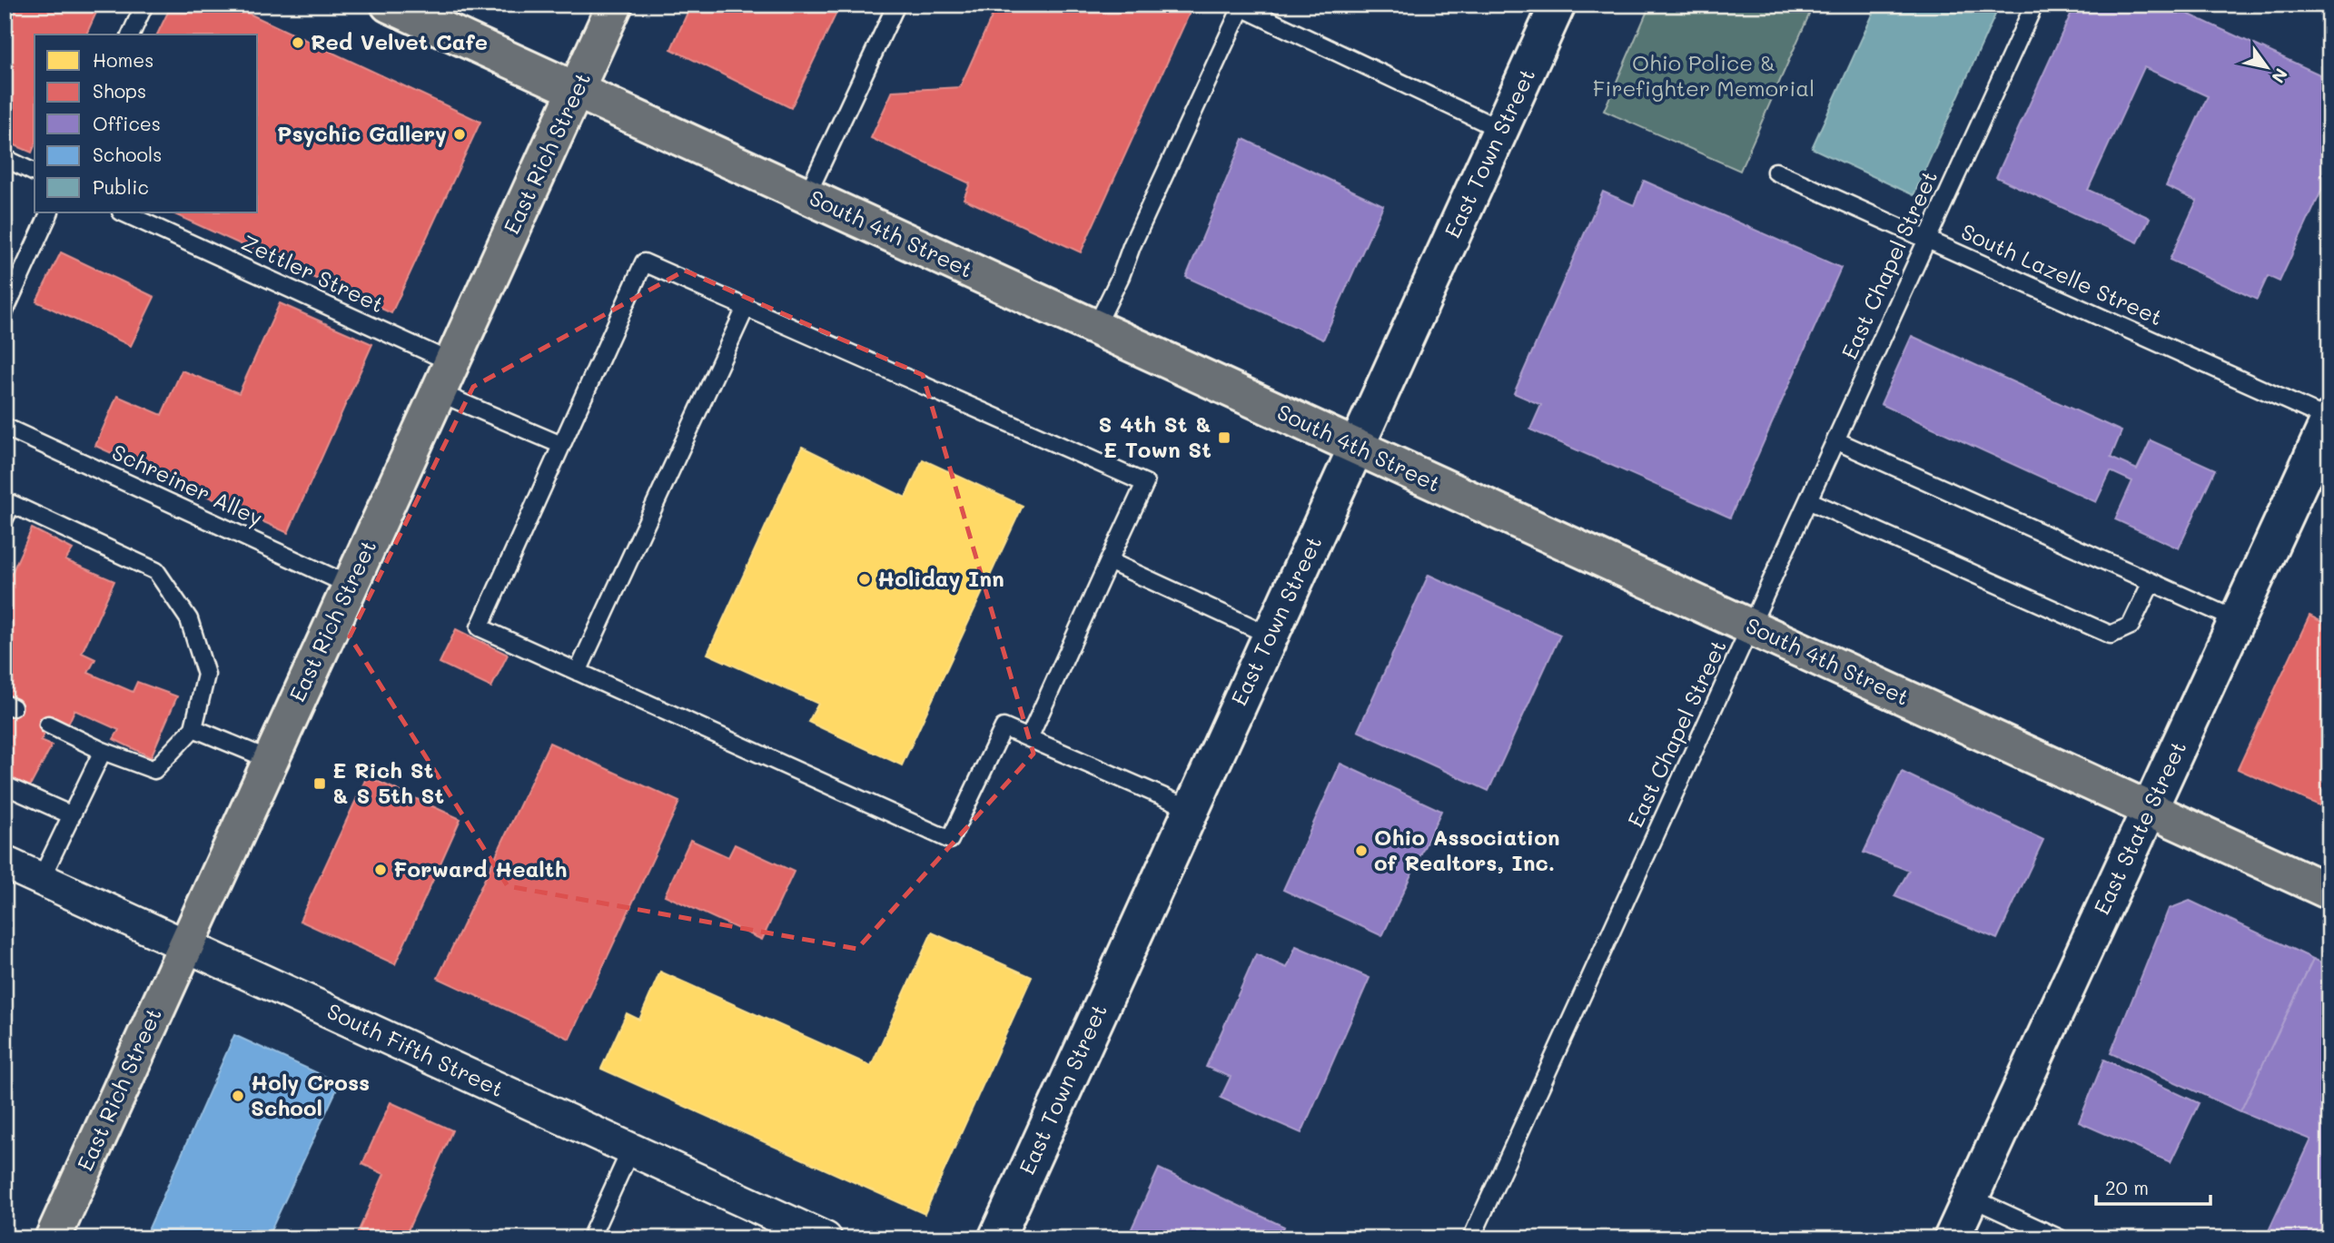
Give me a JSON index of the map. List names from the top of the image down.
{
  "streets": {
    "main road": ["East Rich Street", "South 4th Street"],
    "street": ["East Town Street", "East State Street", "South Fifth Street"],
    "lane": [
      "East Chapel Street",
      "Zettler Street",
      "South Lazelle Street",
      "Schreiner Alley"
    ]
  },
  "crossings": [
    ["East Rich Street", "South 4th Street"],
    ["East Rich Street", "Zettler Street"],
    ["East Rich Street", "Schreiner Alley"],
    ["East Rich Street", "South Fifth Street"],
    ["East Town Street", "South 4th Street"],
    ["South 4th Street", "East Chapel Street"],
    ["South 4th Street", "East State Street"],
    ["East Chapel Street", "South Lazelle Street"],
    ["South Lazelle Street", "East State Street"]
  ],
  "parks": ["Ohio Police & Firefighter Memorial"],
  "places": {
    "other": [
      "Red Velvet Cafe",
      "Psychic Gallery",
      "Holiday Inn",
      "Ohio Association of Realtors, Inc.",
      "Forward Health",
      "Holy Cross School"
    ],
    "transit": ["S 4th St & E Town St", "E Rich St & S 5th St"]
  },
  "legend": [
    "Homes",
    "Shops",
    "Offices",
    "Schools",
    "Public"
  ],
  "scale_bar": "20 m",
  "north": "bottom right"
}
